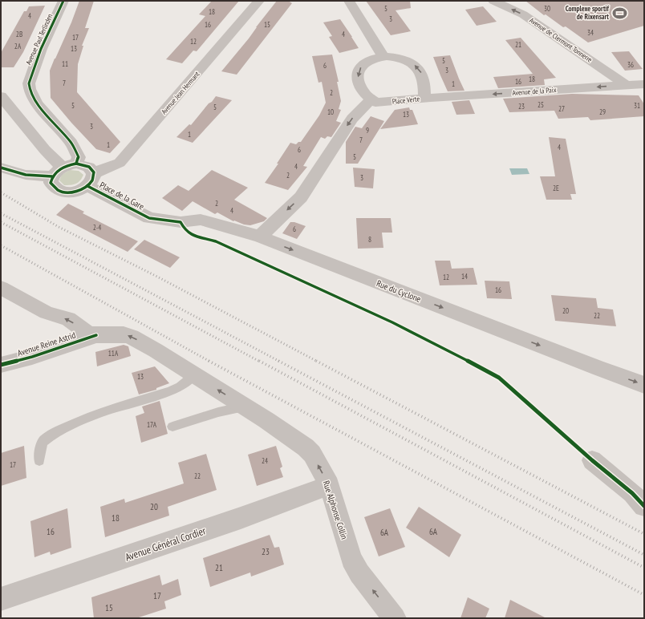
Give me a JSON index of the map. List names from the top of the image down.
{
  "streets": {
    "street": [
      "Avenue Paul Terlinden",
      "Avenue de Clermont Tonnerre",
      "Avenue de la Paix",
      "Avenue Jean Hermant",
      "Place Verte",
      "Place de la Gare",
      "Rue du Cyclone",
      "Avenue Reine Astrid",
      "Rue Alphonse Collin",
      "Avenue Général Cordier"
    ]
  },
  "crossings": [
    ["Avenue Paul Terlinden", "Avenue Jean Hermant"],
    ["Avenue Paul Terlinden", "Place de la Gare"],
    ["Avenue de Clermont Tonnerre", "Avenue de la Paix"],
    ["Avenue de la Paix", "Place Verte"],
    ["Avenue Jean Hermant", "Place de la Gare"],
    ["Place de la Gare", "Rue du Cyclone"],
    ["Avenue Reine Astrid", "Rue Alphonse Collin"],
    ["Rue Alphonse Collin", "Avenue Général Cordier"]
  ],
  "one_way": [
    "Avenue de Clermont Tonnerre",
    "Avenue de la Paix",
    "Rue du Cyclone",
    "Rue Alphonse Collin"
  ],
  "places": {
    "sports": ["Complexe sportif de Rixensart"]
  },
  "house_numbers": [
    "5",
    "30",
    "18",
    "4",
    "3",
    "16",
    "15",
    "34",
    "2B",
    "4",
    "17",
    "12",
    "21",
    "2A",
    "13",
    "5",
    "11",
    "36",
    "6",
    "3",
    "18",
    "16",
    "7",
    "1",
    "2",
    "25",
    "5",
    "31",
    "23",
    "5",
    "27",
    "10",
    "29",
    "13",
    "3",
    "9",
    "1",
    "7",
    "1",
    "4",
    "6",
    "5",
    "4",
    "2",
    "3",
    "2E",
    "2",
    "4",
    "2-4",
    "6",
    "8",
    "14",
    "12",
    "16",
    "20",
    "22",
    "11A",
    "13",
    "17A",
    "24",
    "17",
    "22",
    "20",
    "18",
    "16",
    "6A",
    "6A",
    "23",
    "21",
    "17",
    "15"
  ]
}
